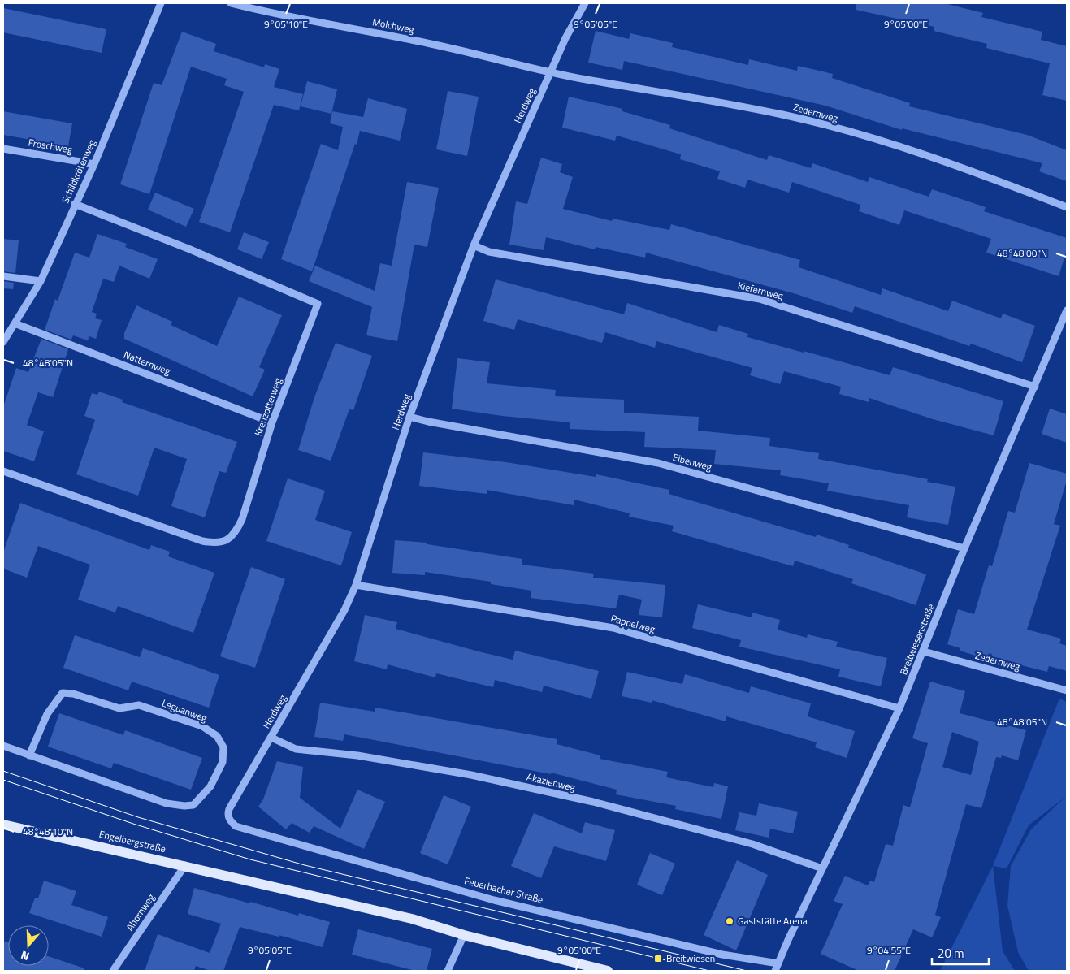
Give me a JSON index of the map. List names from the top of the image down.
{
  "streets": {
    "main road": ["Engelbergstraße"],
    "street": [
      "Molchweg",
      "Herdweg",
      "Zedernweg",
      "Froschweg",
      "Schildkrötenweg",
      "Kiefernweg",
      "Natternweg",
      "Kreuzotterweg",
      "Eibenweg",
      "Pappelweg",
      "Breitwiesenstraße",
      "Leguanweg",
      "Akazienweg",
      "Feuerbacher Straße",
      "Ahornweg"
    ]
  },
  "crossings": [
    ["Molchweg", "Herdweg"],
    ["Molchweg", "Zedernweg"],
    ["Herdweg", "Zedernweg"],
    ["Herdweg", "Kiefernweg"],
    ["Herdweg", "Eibenweg"],
    ["Herdweg", "Pappelweg"],
    ["Herdweg", "Akazienweg"],
    ["Herdweg", "Feuerbacher Straße"],
    ["Zedernweg", "Breitwiesenstraße"],
    ["Froschweg", "Schildkrötenweg"],
    ["Schildkrötenweg", "Natternweg"],
    ["Schildkrötenweg", "Kreuzotterweg"],
    ["Kiefernweg", "Breitwiesenstraße"],
    ["Natternweg", "Kreuzotterweg"],
    ["Eibenweg", "Breitwiesenstraße"],
    ["Pappelweg", "Breitwiesenstraße"],
    ["Breitwiesenstraße", "Akazienweg"],
    ["Breitwiesenstraße", "Feuerbacher Straße"],
    ["Engelbergstraße", "Ahornweg"]
  ],
  "places": {
    "other": ["Gaststätte Arena"],
    "transit": ["Breitwiesen"]
  },
  "scale_bar": "20 m",
  "north": "bottom",
  "coordinates": [
    "9°05'05\"E",
    "9°05'00\"E",
    "9°05'10\"E",
    "48°48'00\"N",
    "48°48'05\"N",
    "48°48'10\"N",
    "9°04'55\"E"
  ]
}
